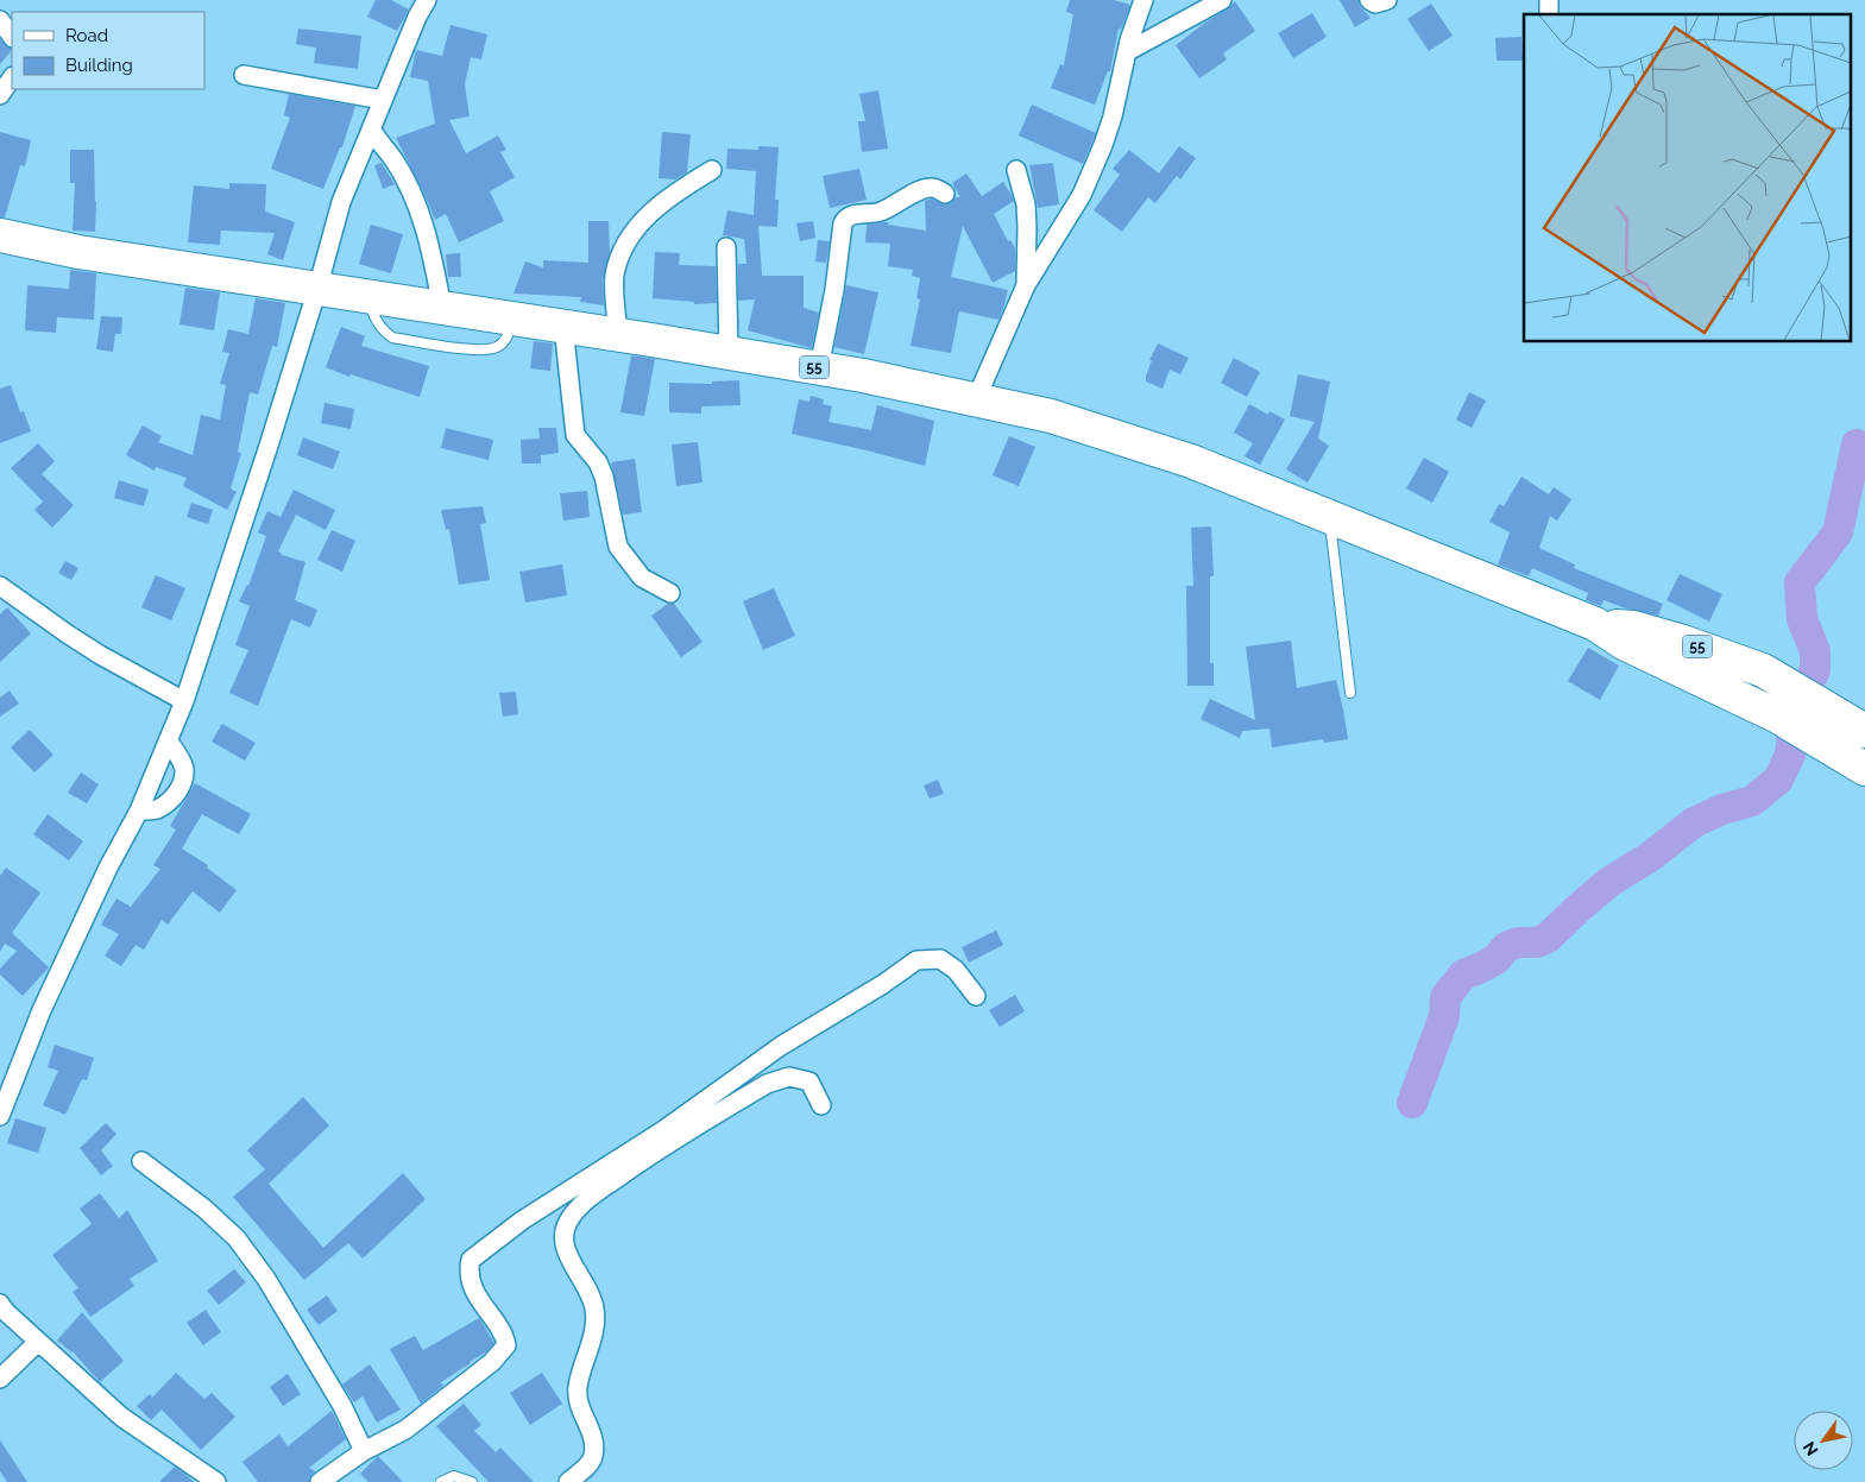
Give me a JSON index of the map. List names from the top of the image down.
{
  "streets": {
    "highway": ["55"]
  },
  "legend": ["Road", "Building"],
  "north": "bottom left"
}
